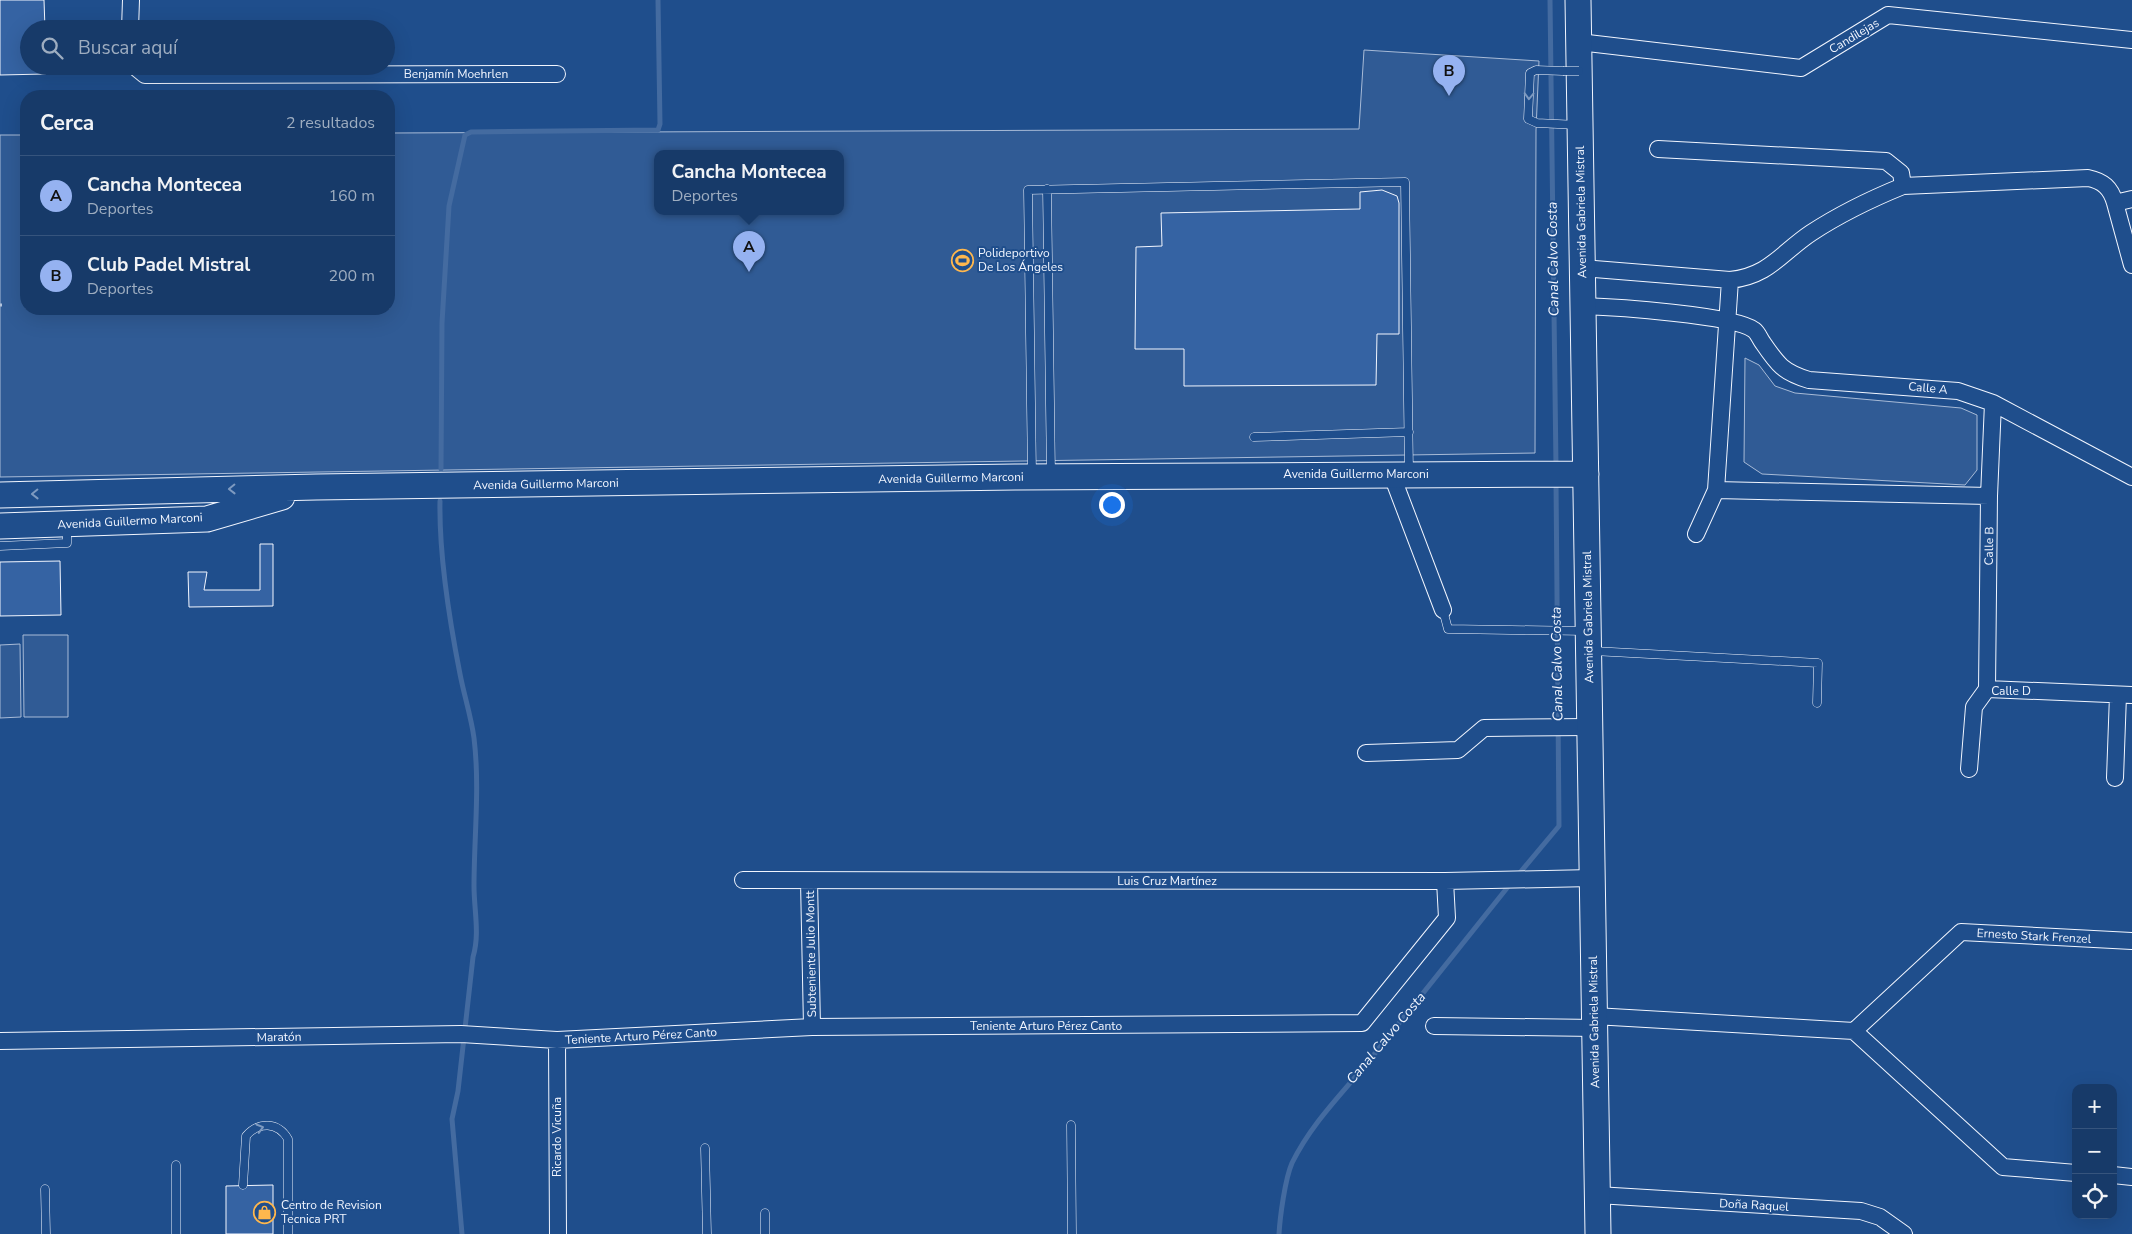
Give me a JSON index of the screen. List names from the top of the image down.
{
  "streets": {
    "main road": ["Avenida Gabriela Mistral", "Avenida Guillermo Marconi"],
    "street": [
      "Candilejas",
      "Benjamín Moehrlen",
      "Calle A",
      "Calle B",
      "Calle D",
      "Luis Cruz Martínez",
      "Ernesto Stark Frenzel",
      "Subteniente Julio Montt",
      "Teniente Arturo Pérez Canto",
      "Maratón",
      "Ricardo Vicuña",
      "Doña Raquel"
    ]
  },
  "crossings": [
    ["Candilejas", "Avenida Gabriela Mistral"],
    ["Avenida Gabriela Mistral", "Calle A"],
    ["Avenida Gabriela Mistral", "Avenida Guillermo Marconi"],
    ["Avenida Gabriela Mistral", "Luis Cruz Martínez"],
    ["Avenida Gabriela Mistral", "Doña Raquel"],
    ["Calle A", "Calle B"],
    ["Calle B", "Calle D"],
    ["Luis Cruz Martínez", "Subteniente Julio Montt"],
    ["Luis Cruz Martínez", "Teniente Arturo Pérez Canto"],
    ["Subteniente Julio Montt", "Teniente Arturo Pérez Canto"],
    ["Teniente Arturo Pérez Canto", "Maratón"],
    ["Teniente Arturo Pérez Canto", "Ricardo Vicuña"],
    ["Maratón", "Ricardo Vicuña"]
  ],
  "water": ["Canal Calvo Costa"],
  "places": {
    "sports": ["Polideportivo De Los Ángeles"],
    "shop": ["Centro de Revision Tecnica PRT"]
  },
  "page": {
    "search": "Buscar aquí",
    "pins": ["B", "A"],
    "heading": ["Cerca", "2 resultados"],
    "popup": ["Cancha Montecea", "Deportes"],
    "list": [
      {
        "mark": "A",
        "name": "Cancha Montecea",
        "note": "Deportes",
        "value": "160 m"
      },
      {
        "mark": "B",
        "name": "Club Padel Mistral",
        "note": "Deportes",
        "value": "200 m"
      }
    ],
    "map_buttons": ["+", "−"]
  }
}
